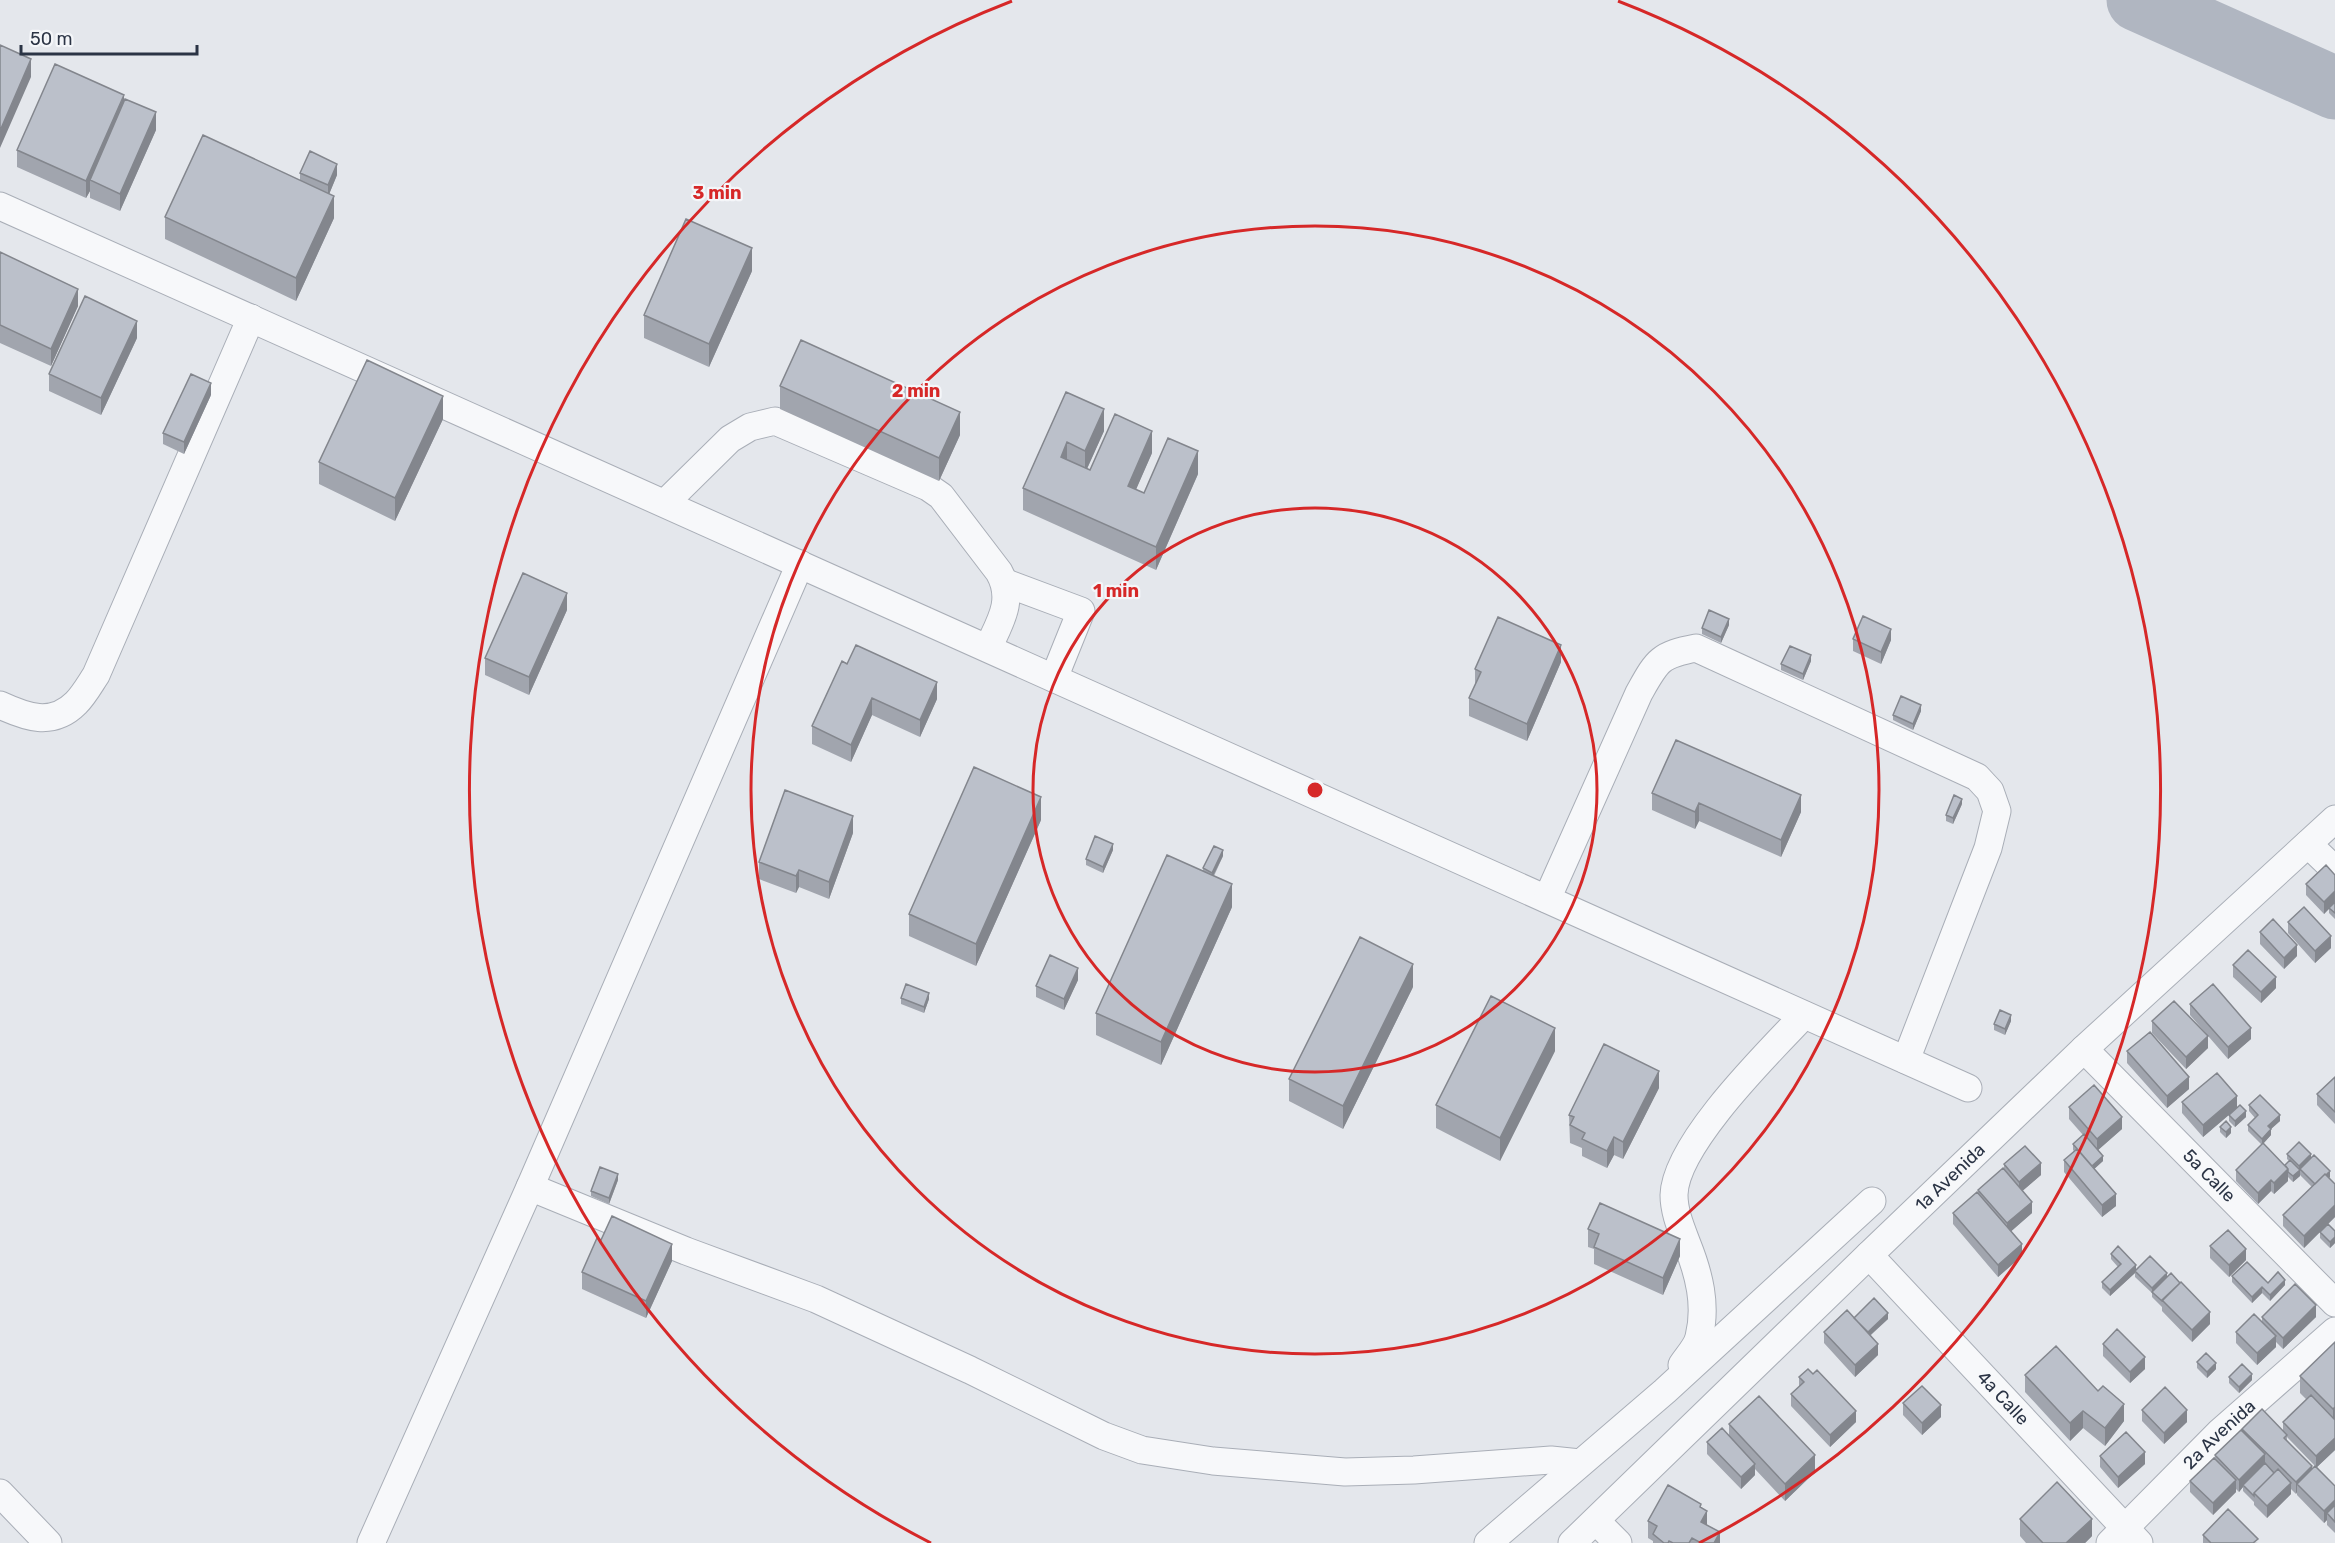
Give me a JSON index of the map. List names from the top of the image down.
{
  "streets": {
    "street": [
      "5a Calle",
      "1a Avenida",
      "4a Calle",
      "2a Avenida"
    ]
  },
  "crossings": [
    ["5a Calle", "1a Avenida"],
    ["1a Avenida", "4a Calle"],
    ["4a Calle", "2a Avenida"]
  ],
  "scale_bar": "50 m",
  "rings": ["3 min", "2 min", "1 min"]
}
